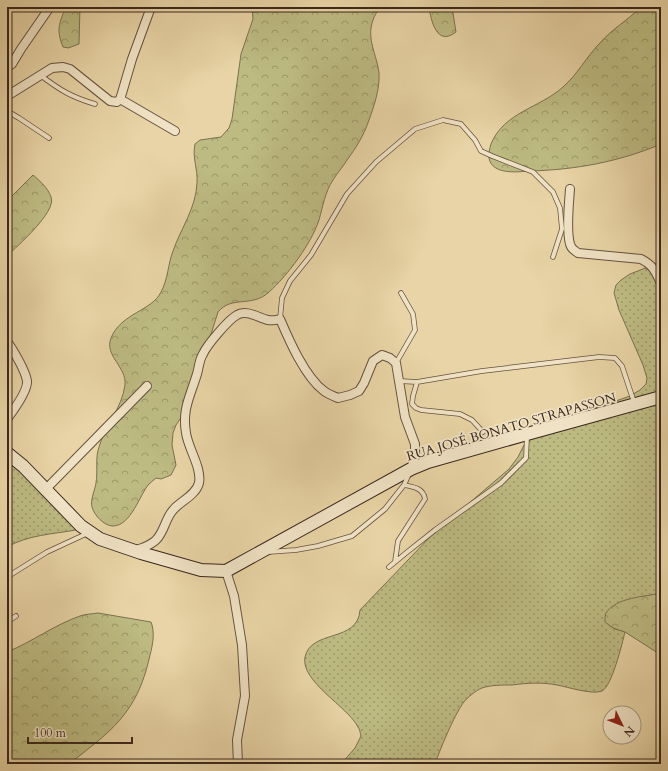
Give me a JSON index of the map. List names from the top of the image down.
{
  "streets": {
    "street": ["RUA JOSÉ BONATO STRAPASSON"]
  },
  "scale_bar": "100 m",
  "north": "bottom right"
}
